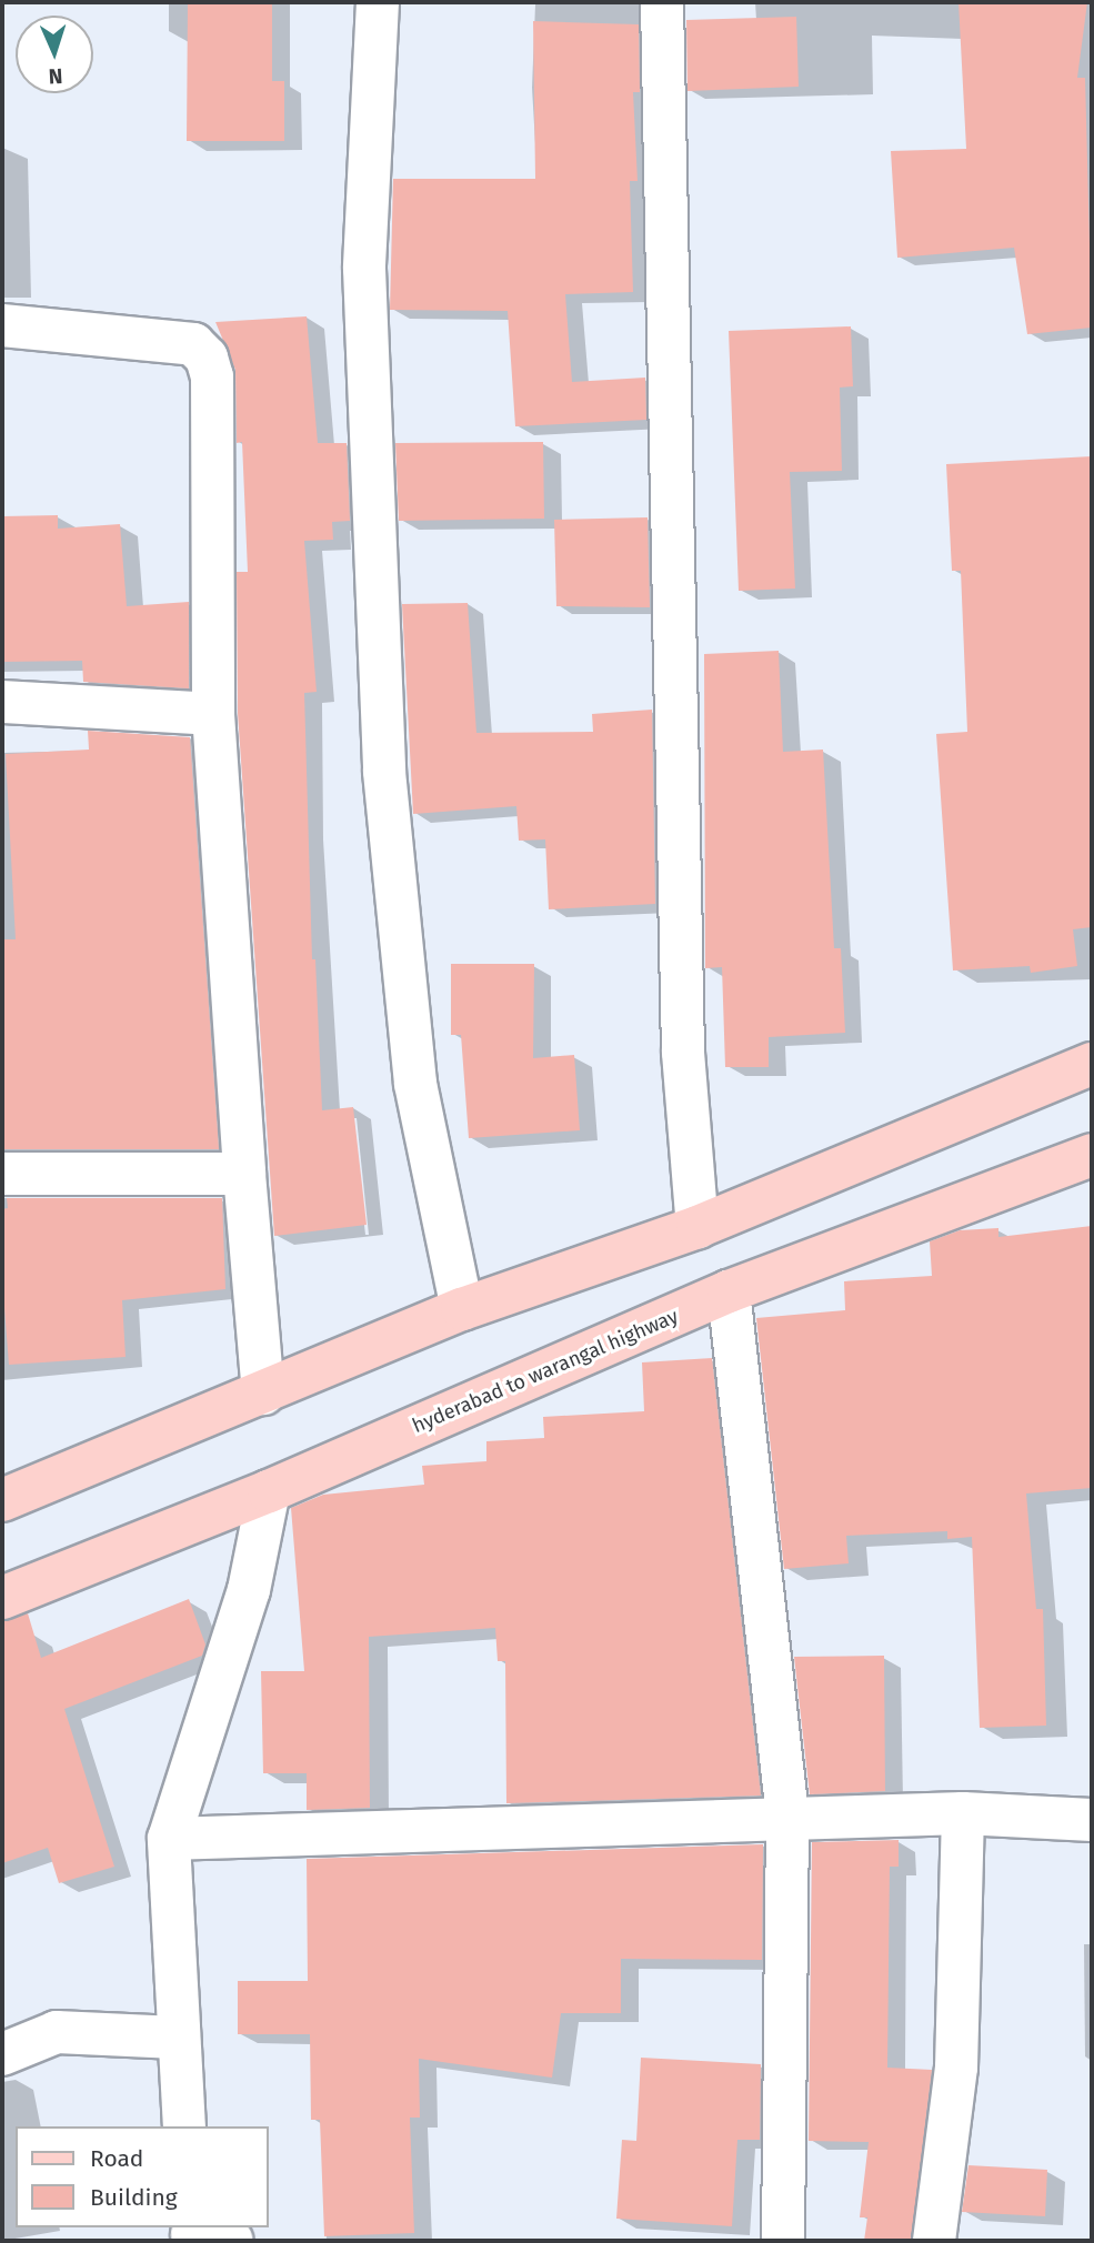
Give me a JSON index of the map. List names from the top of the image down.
{
  "streets": {
    "main road": ["hyderabad to warangal highway"]
  },
  "legend": ["Road", "Building"],
  "north": "bottom"
}
